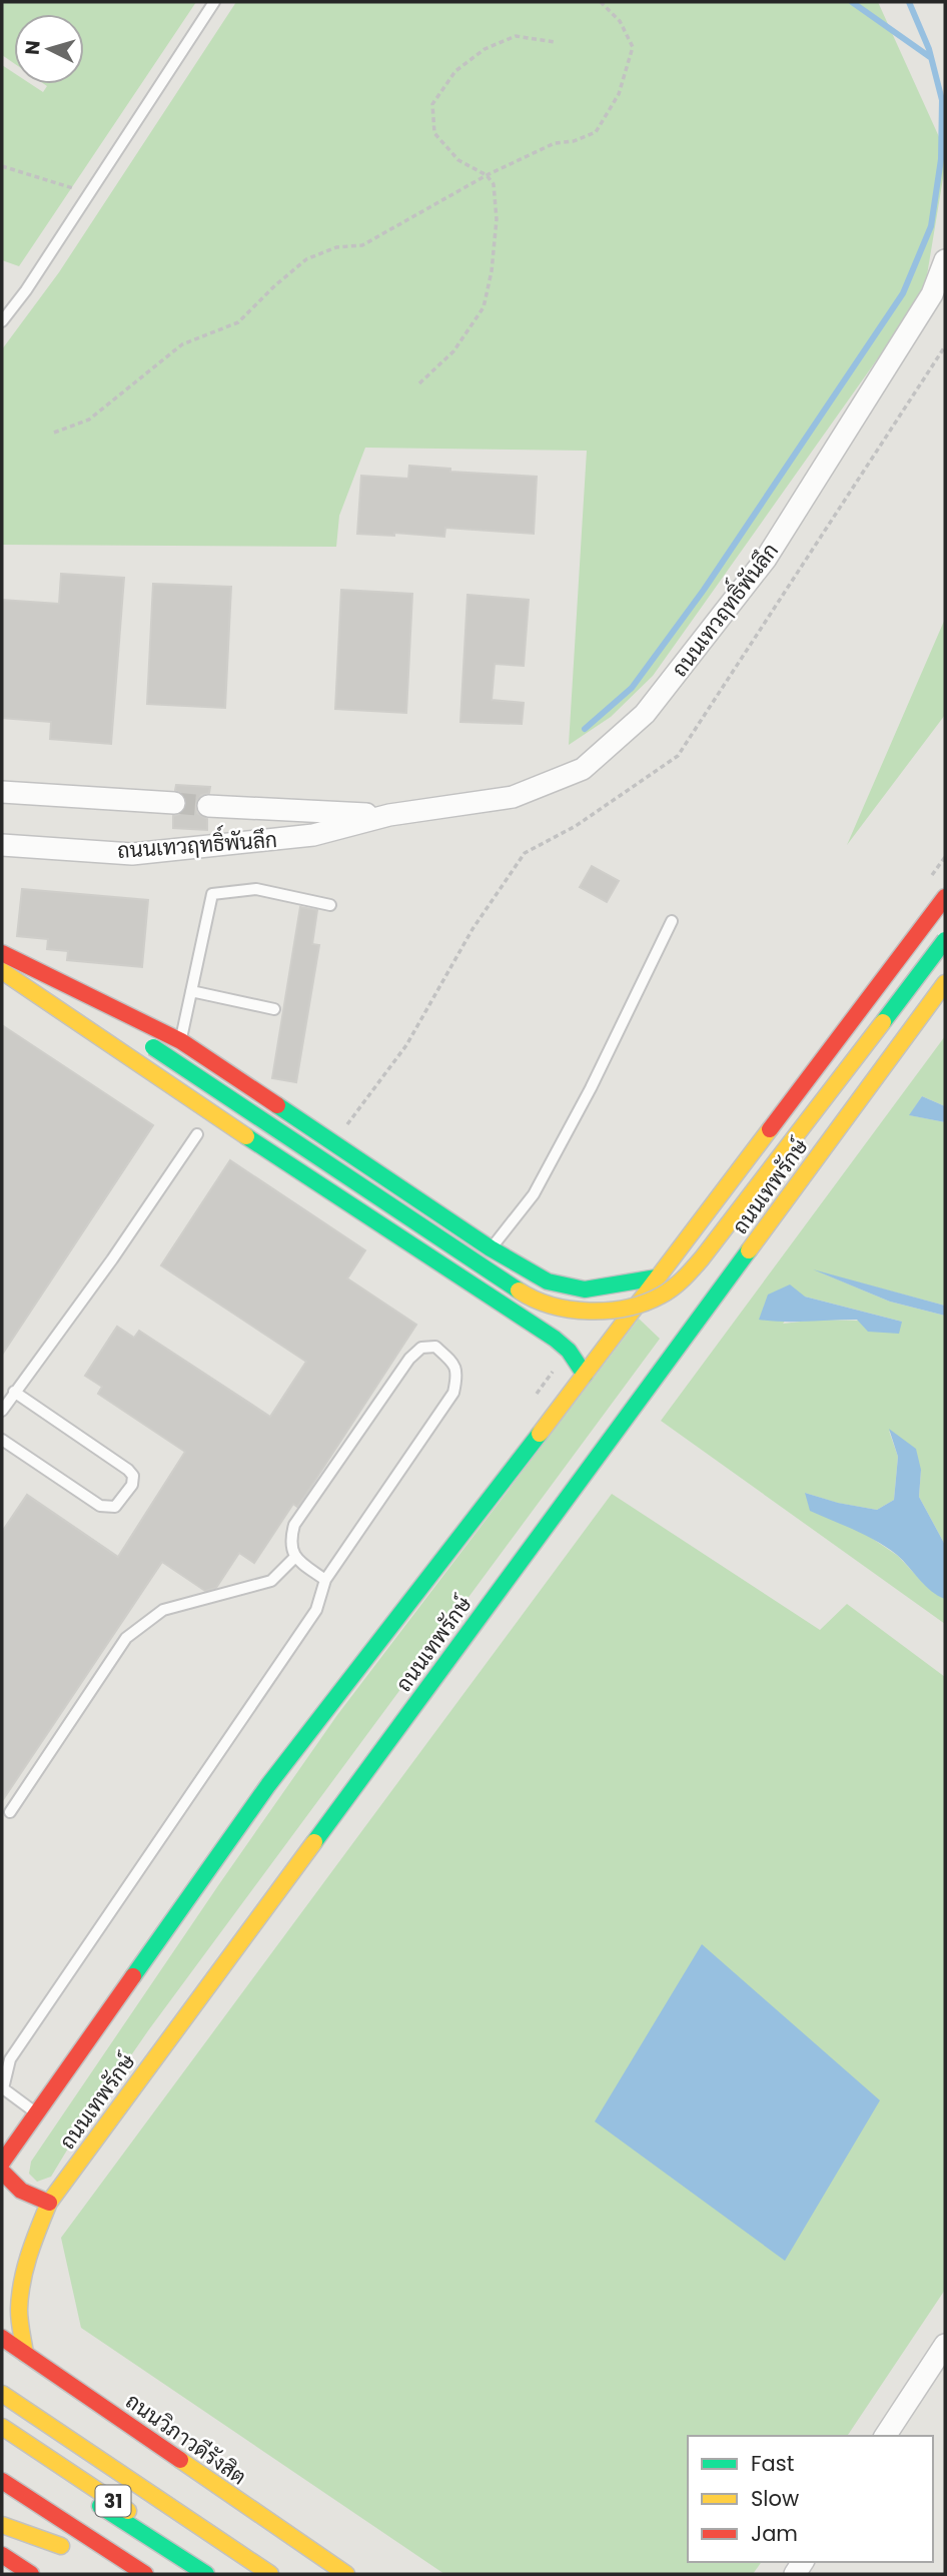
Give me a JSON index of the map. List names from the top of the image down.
{
  "streets": {
    "main road": ["ถนนเทพรักษ์", "ถนนวิภาวดีรังสิต", "31"],
    "street": ["ถนนเทวฤทธิ์พันลึก"]
  },
  "crossings": [
    ["ถนนเทพรักษ์", "ถนนวิภาวดีรังสิต"]
  ],
  "legend": ["Fast", "Slow", "Jam"],
  "north": "left"
}
